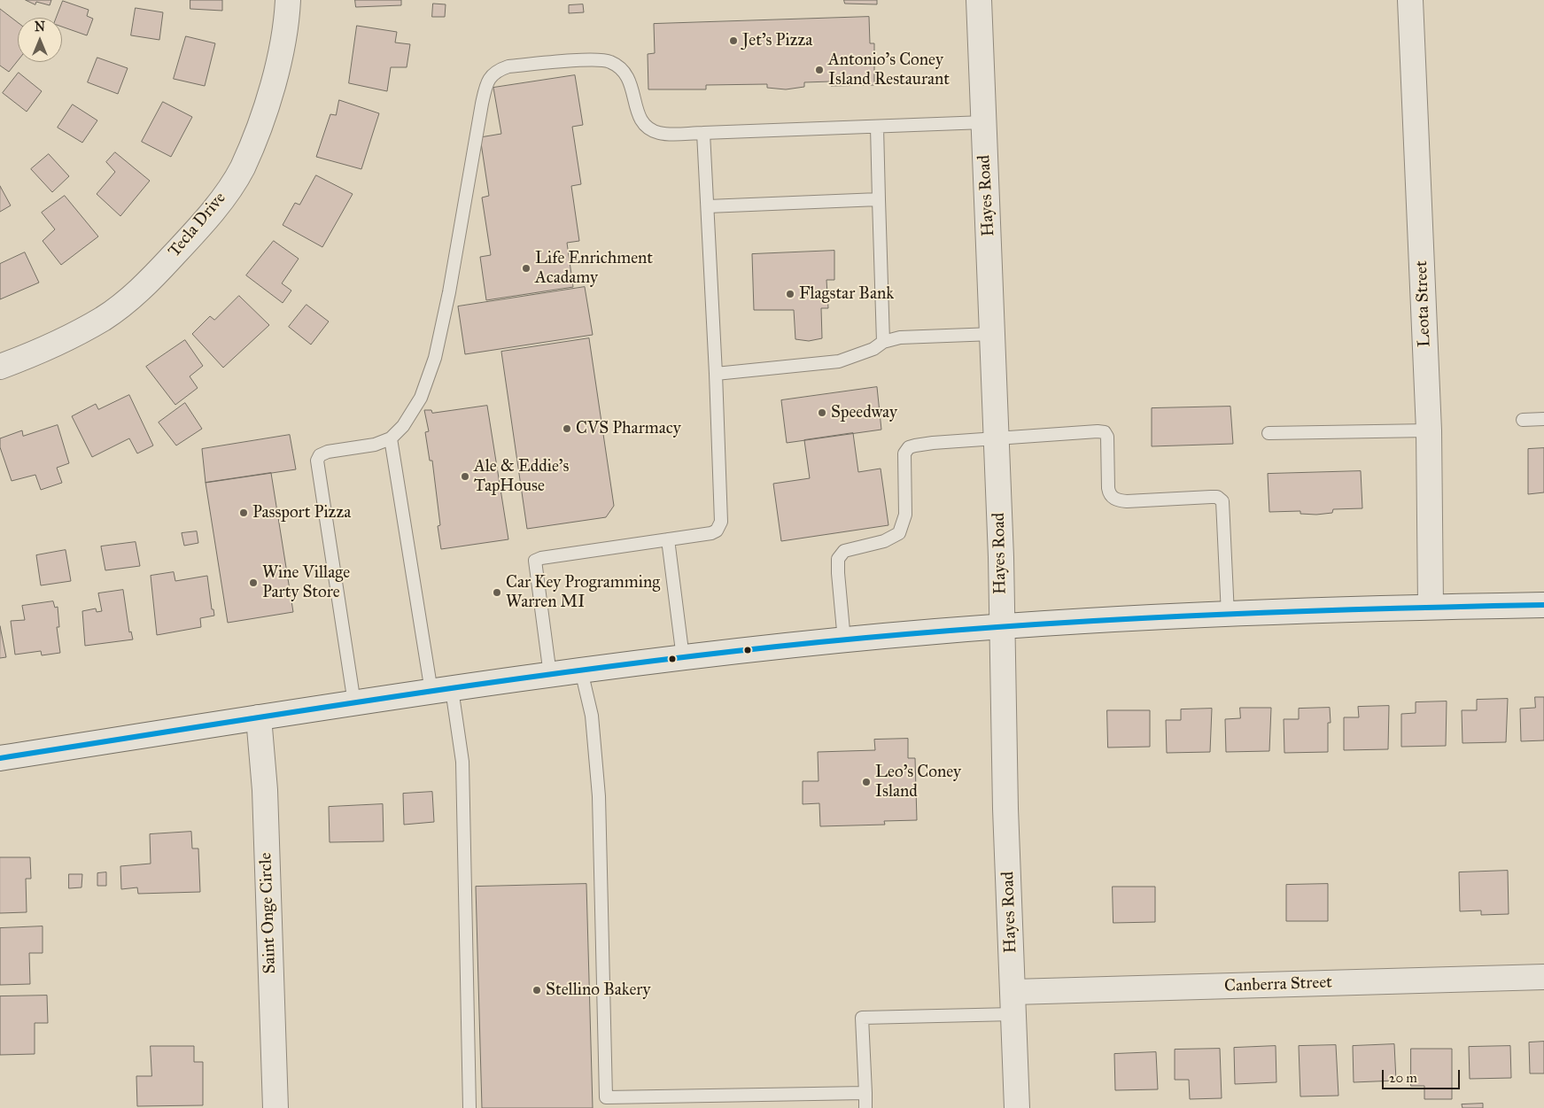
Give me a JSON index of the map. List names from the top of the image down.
{
  "streets": {
    "street": [
      "Hayes Road",
      "Tecla Drive",
      "Leota Street",
      "Saint Onge Circle",
      "Canberra Street"
    ]
  },
  "crossings": [
    ["Hayes Road", "Canberra Street"]
  ],
  "places": [
    "Jet's Pizza",
    "Antonio's Coney Island Restaurant",
    "Life Enrichment Acadamy",
    "Flagstar Bank",
    "Speedway",
    "CVS Pharmacy",
    "Ale & Eddie's TapHouse",
    "Passport Pizza",
    "Wine Village Party Store",
    "Car Key Programming Warren MI",
    "Leo's Coney Island",
    "Stellino Bakery"
  ],
  "scale_bar": "20 m",
  "north": "top"
}
